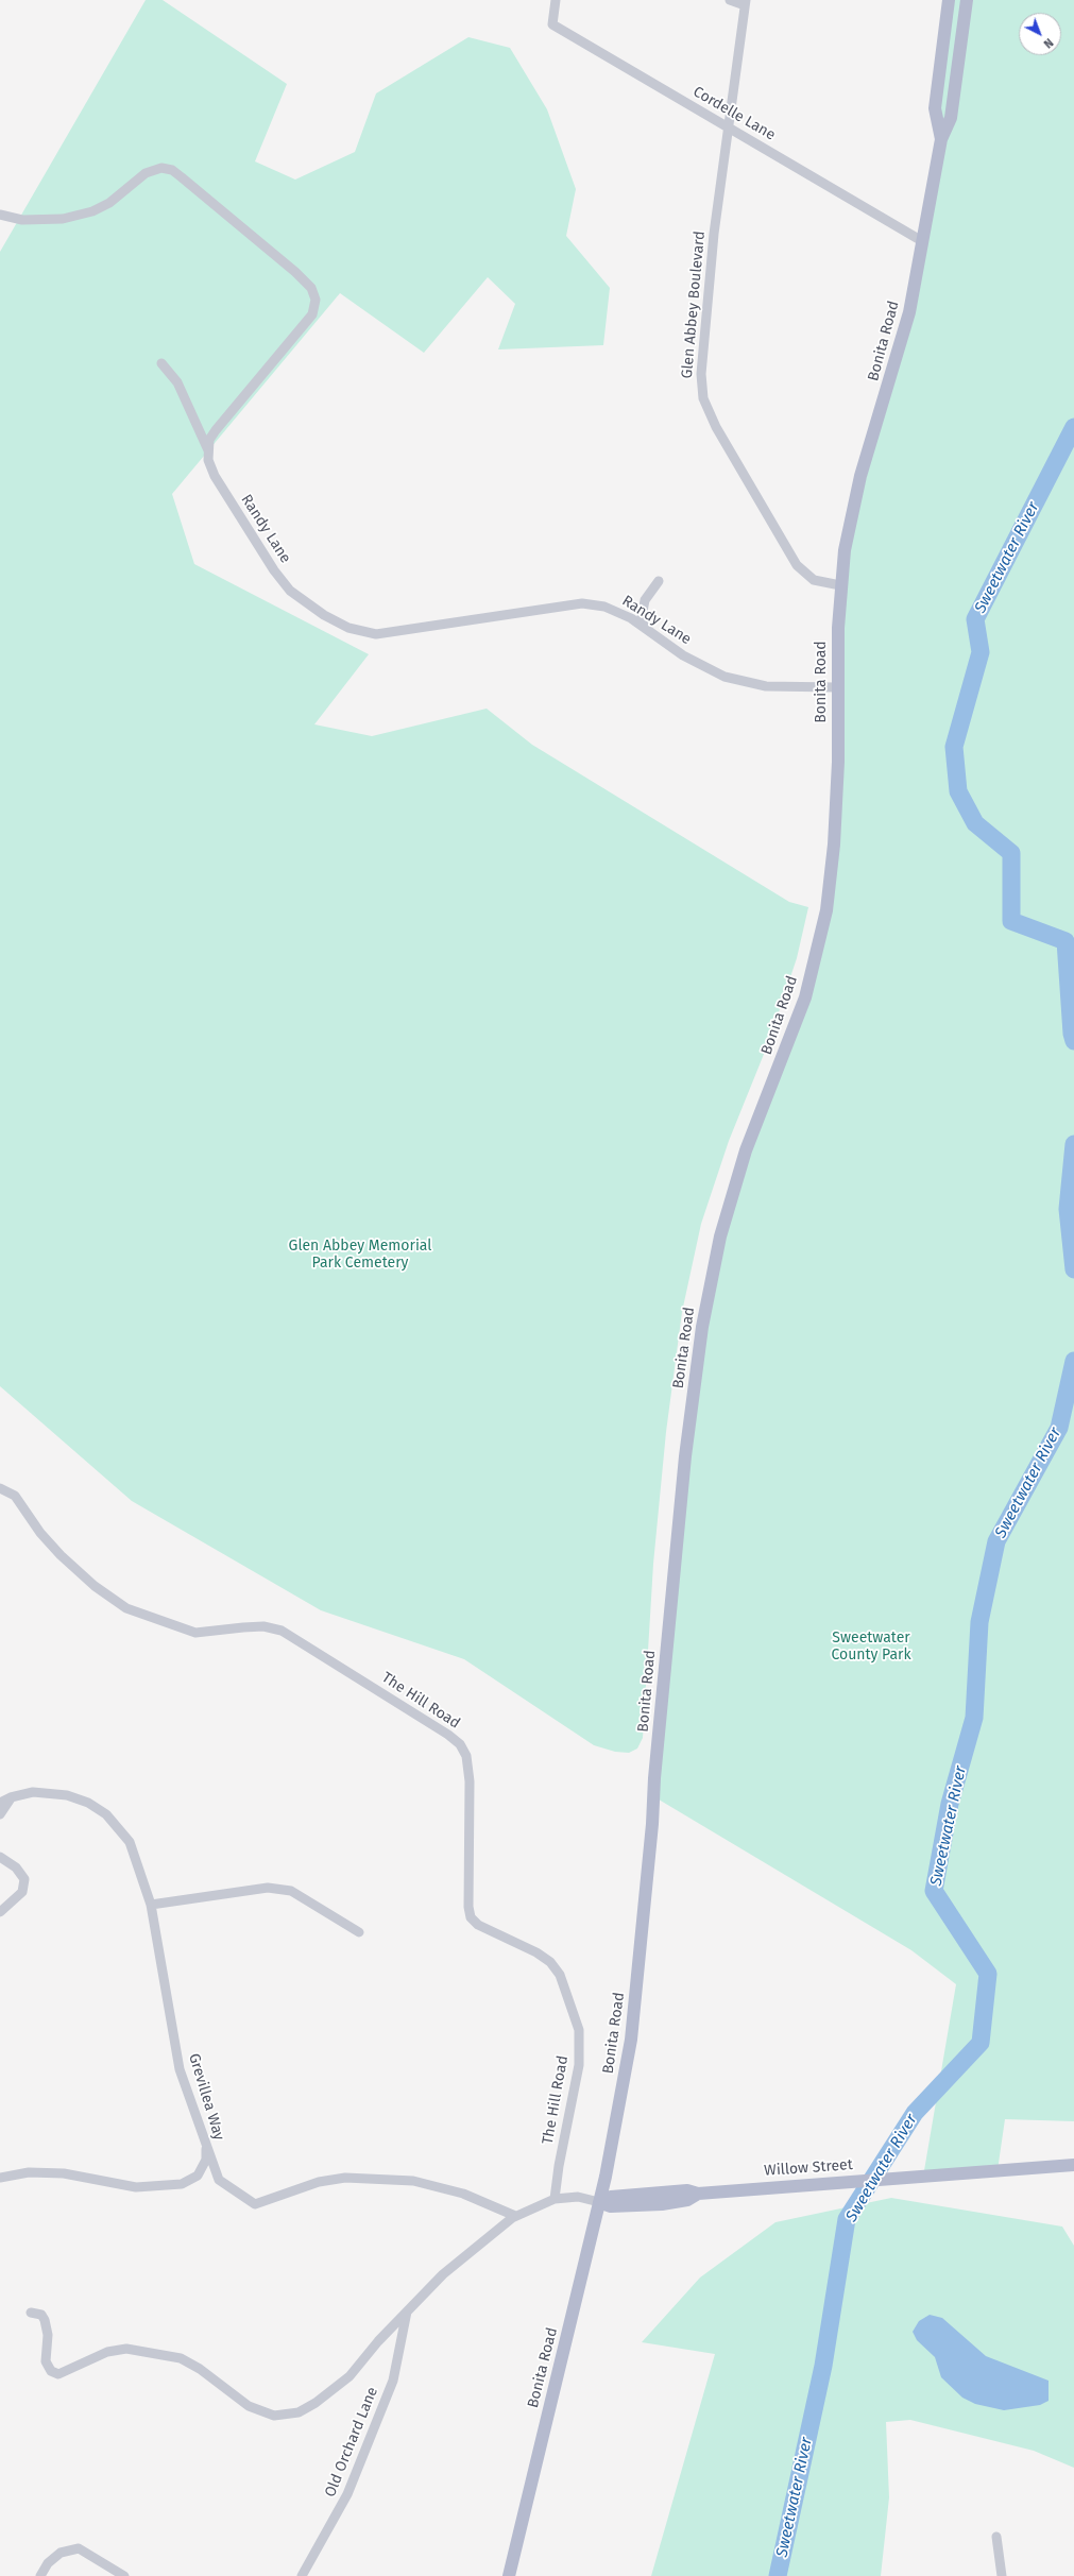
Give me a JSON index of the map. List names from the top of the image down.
{
  "streets": {
    "main road": ["Bonita Road", "Willow Street"],
    "street": [
      "Cordelle Lane",
      "Glen Abbey Boulevard",
      "Randy Lane",
      "The Hill Road",
      "Grevillea Way",
      "Old Orchard Lane"
    ]
  },
  "crossings": [
    ["Cordelle Lane", "Glen Abbey Boulevard"],
    ["Cordelle Lane", "Bonita Road"],
    ["Glen Abbey Boulevard", "Bonita Road"],
    ["Bonita Road", "Randy Lane"],
    ["Bonita Road", "Willow Street"],
    ["Bonita Road", "Old Orchard Lane"],
    ["The Hill Road", "Old Orchard Lane"],
    ["Grevillea Way", "Old Orchard Lane"],
    ["Willow Street", "Old Orchard Lane"]
  ],
  "water": ["Sweetwater River"],
  "parks": ["Glen Abbey Memorial Park Cemetery", "Sweetwater County Park"],
  "north": "bottom right"
}
